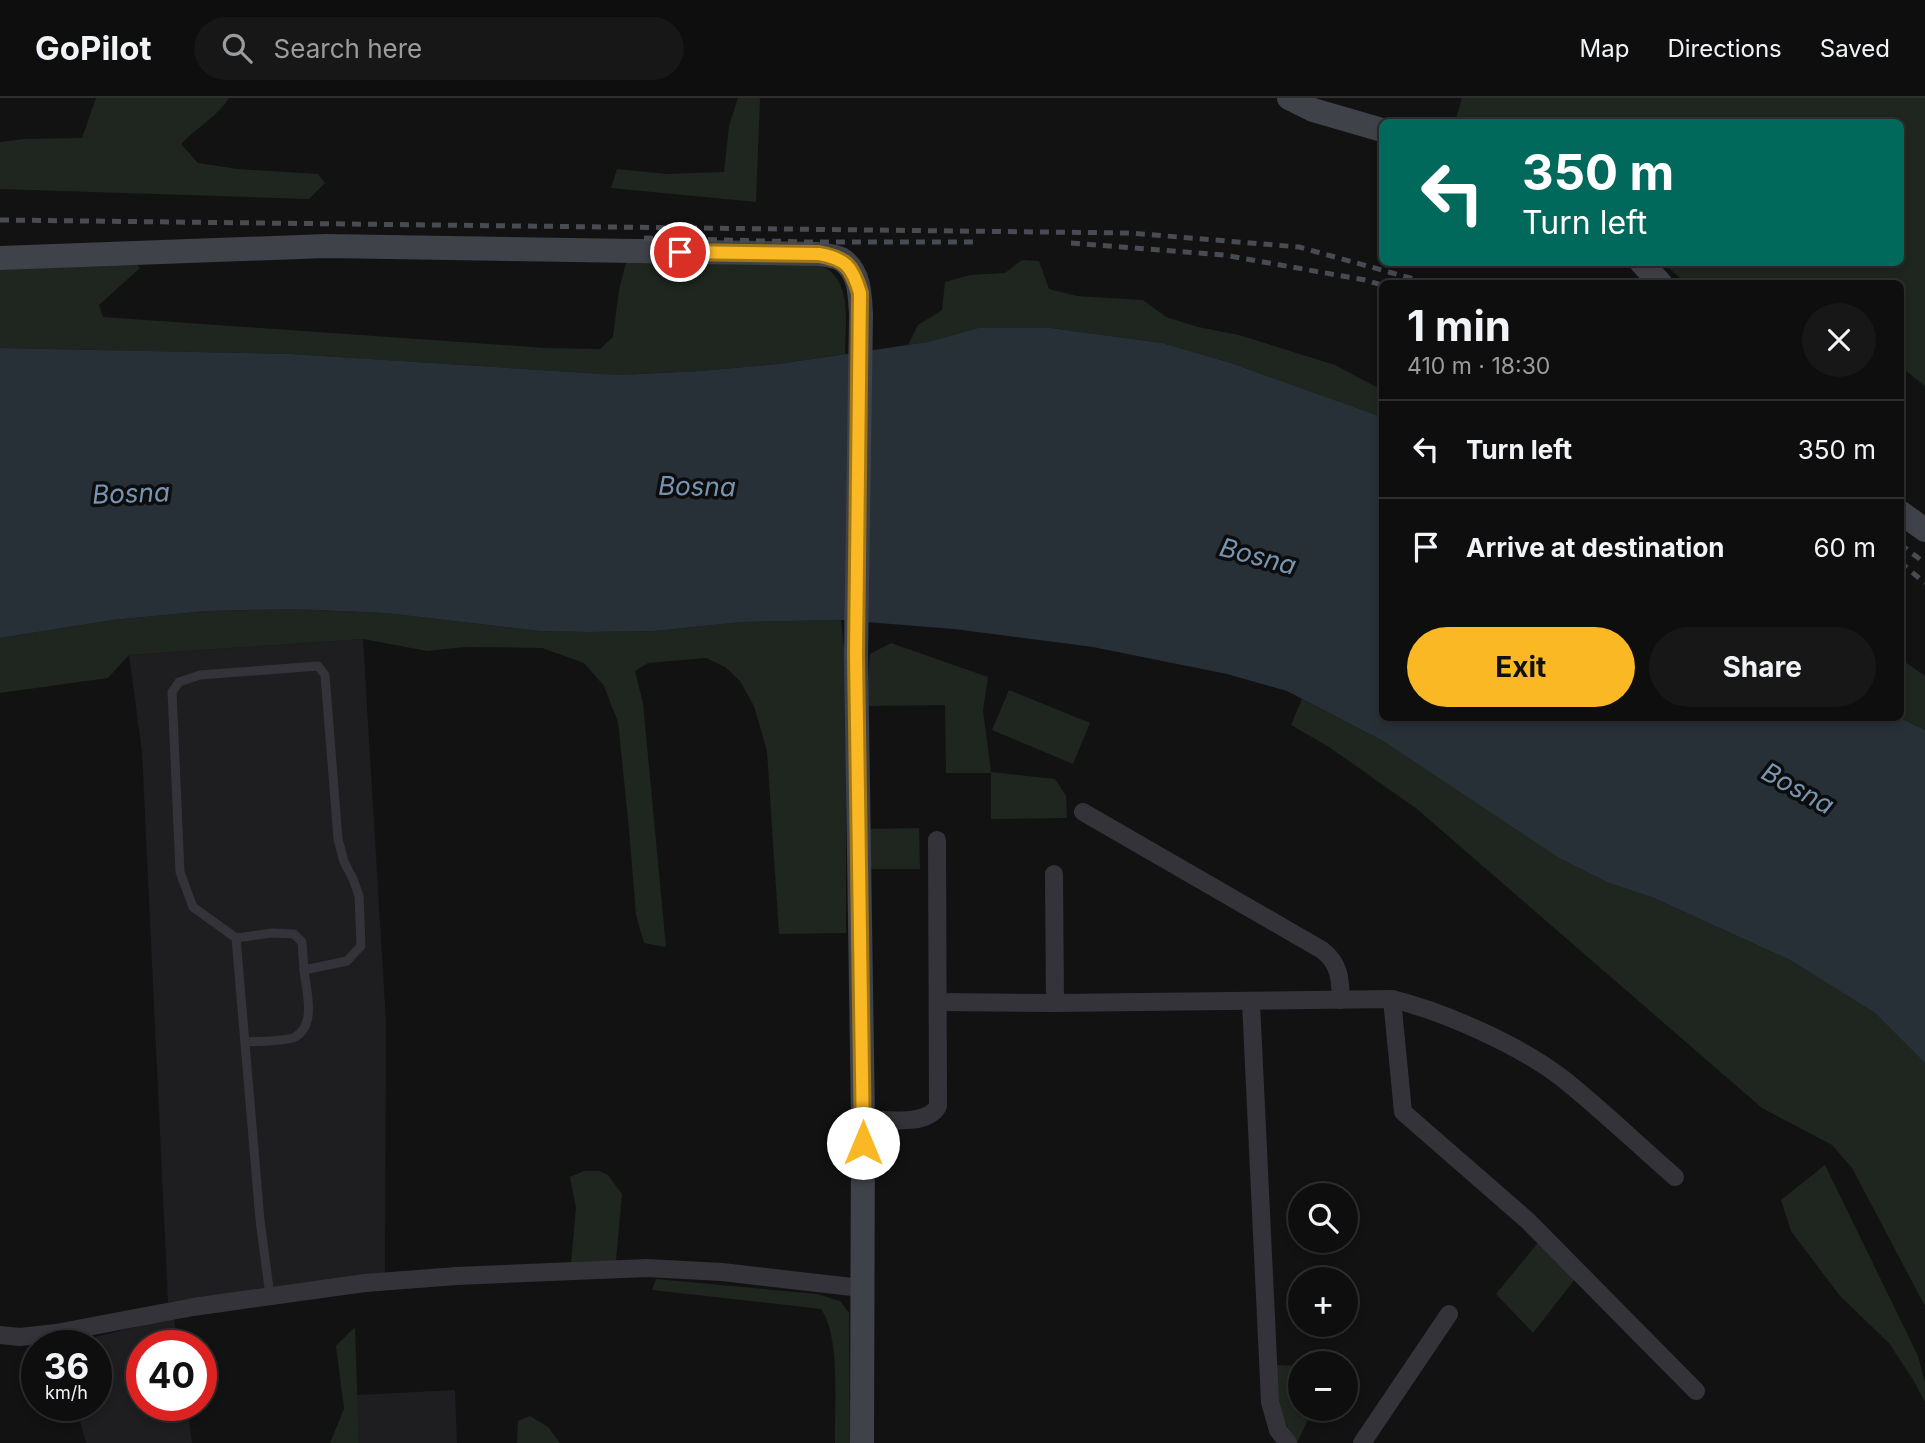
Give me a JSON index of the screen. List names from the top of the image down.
{
  "water": ["Bosna"],
  "page": {
    "header": "GoPilot",
    "search": "Search here",
    "nav": ["Map", "Directions", "Saved"],
    "turn": ["350 m", "Turn left"],
    "heading": ["1 min", "410 m · 18:30"],
    "list": [
      {
        "name": "Turn left",
        "value": "350 m"
      },
      {
        "name": "Arrive at destination",
        "value": "60 m"
      }
    ],
    "buttons": ["Exit", "Share"],
    "map_buttons": ["+", "−"],
    "speed": "36 km/h",
    "limit": "40"
  }
}
